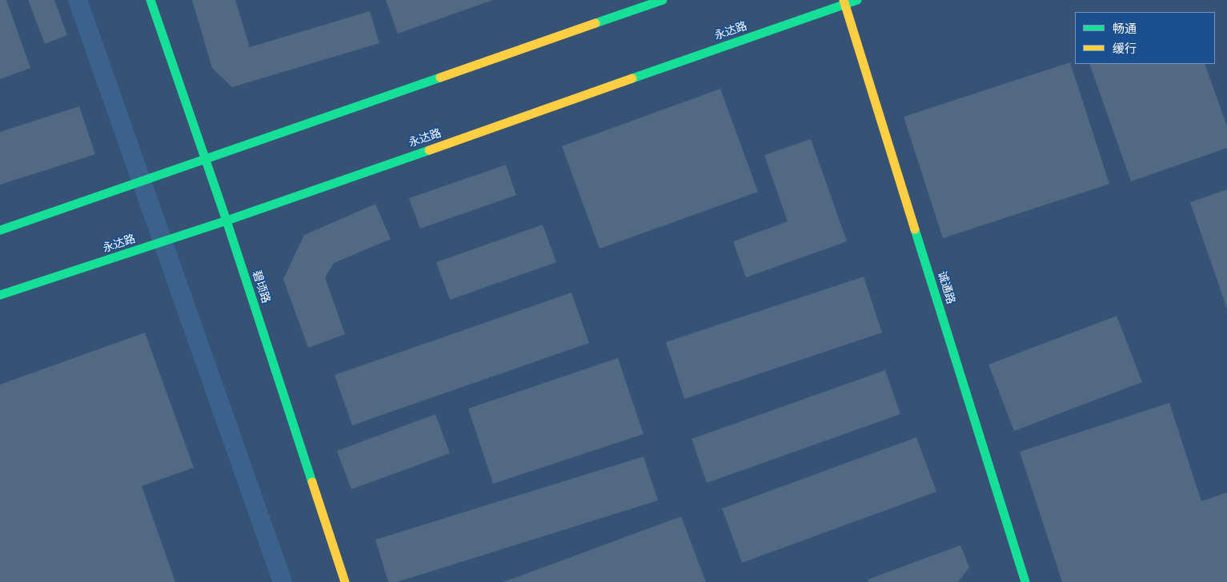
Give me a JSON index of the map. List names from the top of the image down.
{
  "streets": {
    "main road": ["永达路", "碧顷路", "诚通路"]
  },
  "crossings": [
    ["永达路", "碧顷路"],
    ["永达路", "诚通路"]
  ],
  "legend": ["畅通", "缓行"]
}
